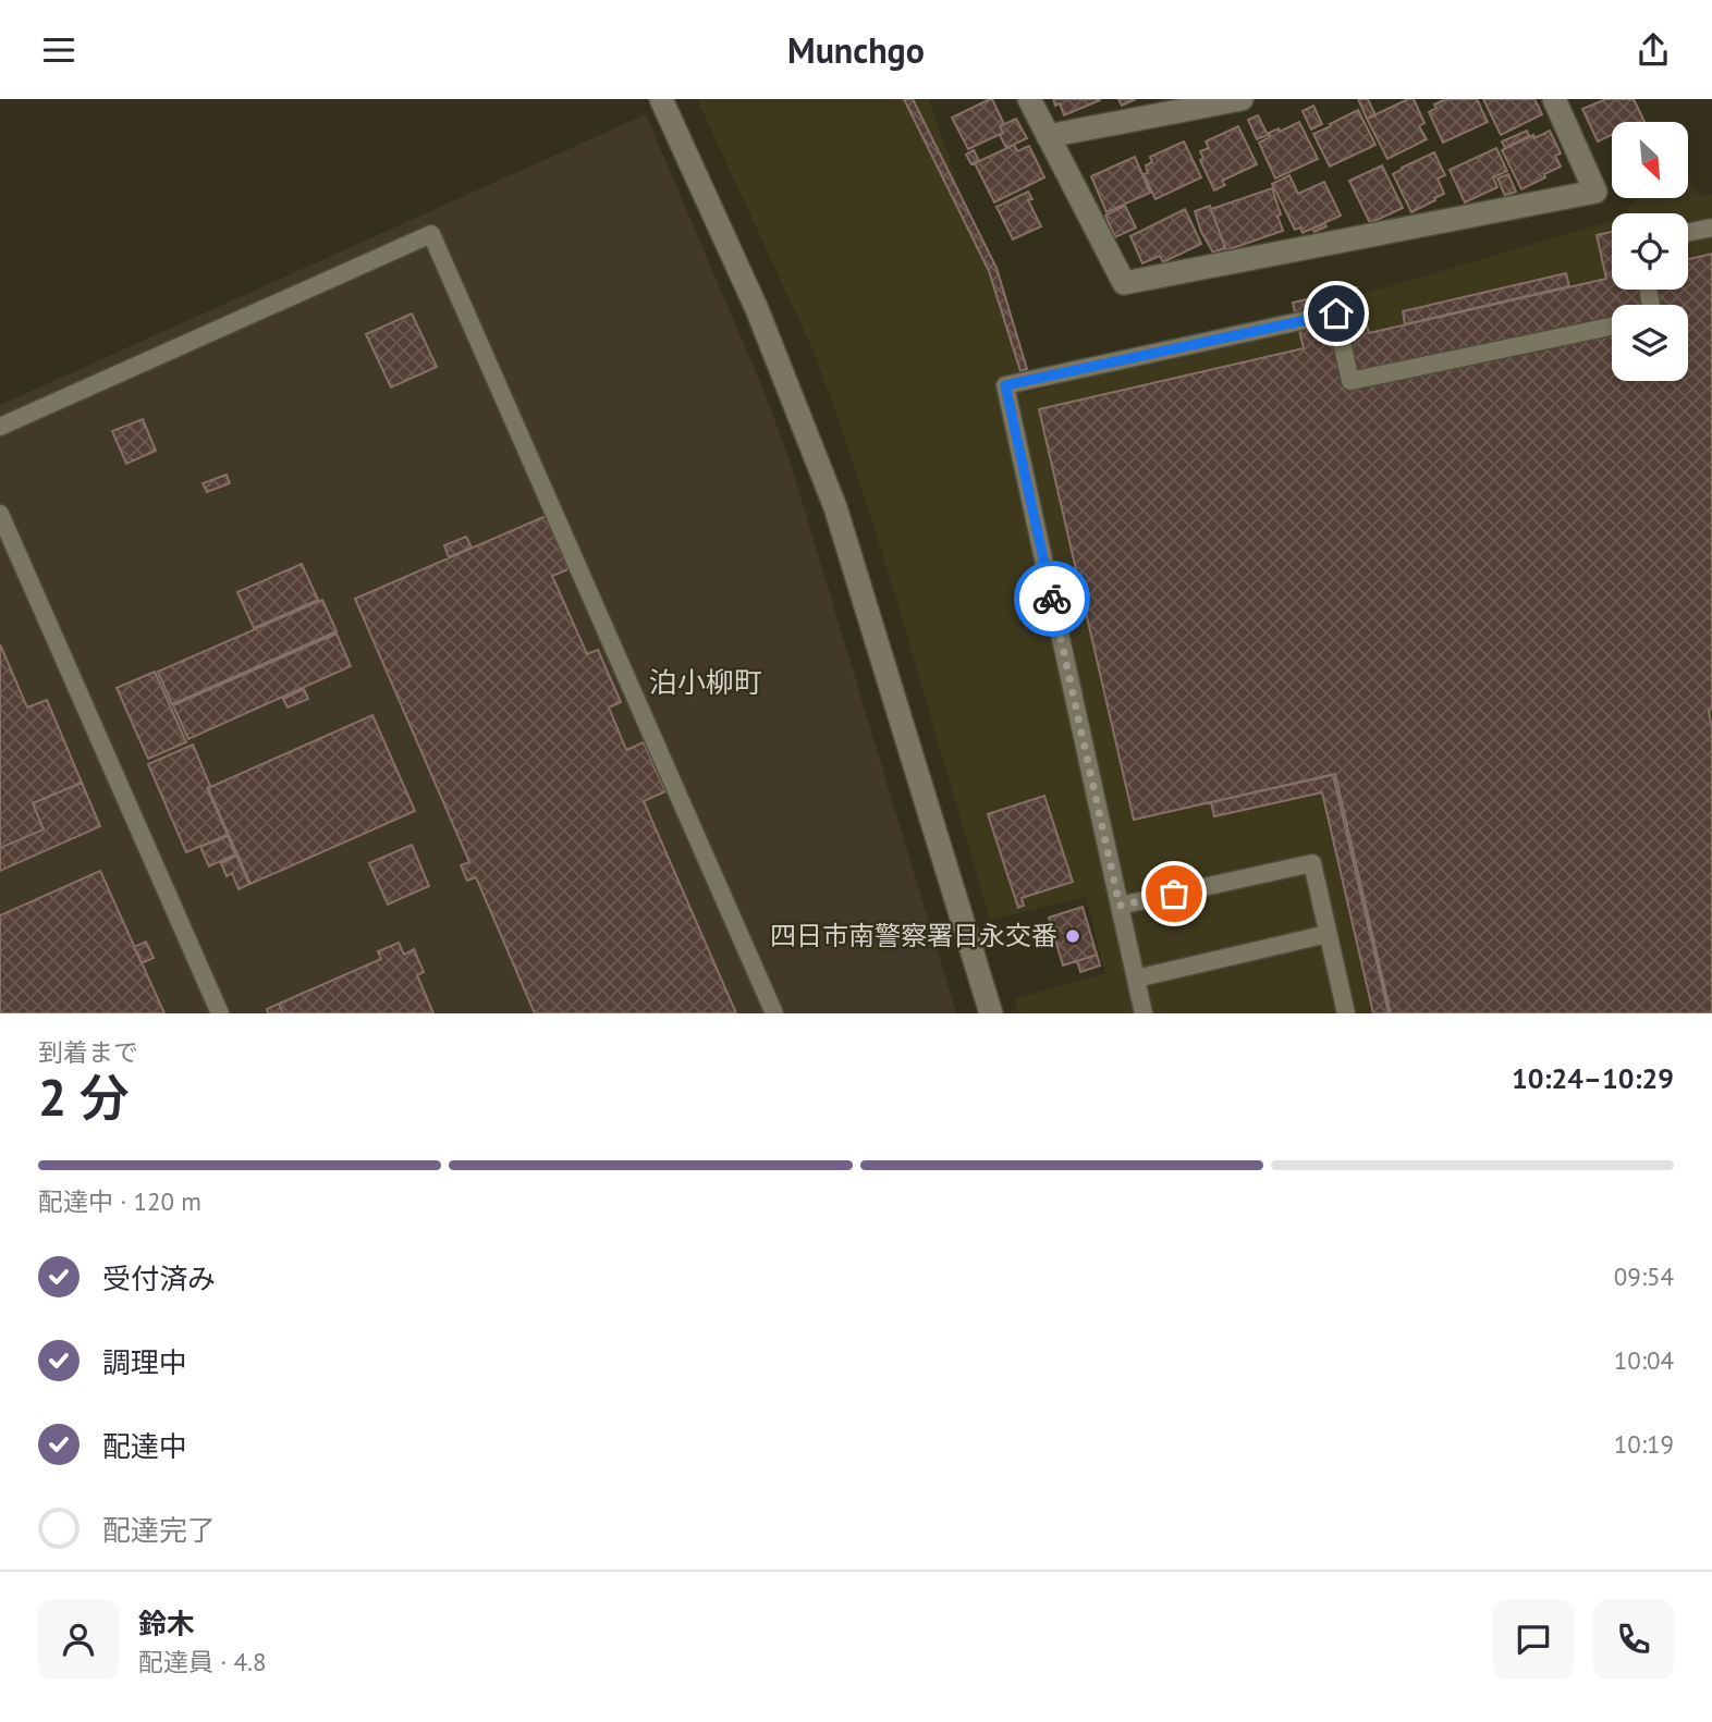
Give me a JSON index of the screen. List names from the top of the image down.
{
  "districts": ["泊小柳町"],
  "places": ["四日市南警察署日永交番"],
  "north": "bottom right",
  "page": {
    "header": "Munchgo",
    "heading": ["2 分", "到着まで", "10:24–10:29"],
    "panel": ["鈴木", "配達員 · 4.8"],
    "bar": "配達中 · 120 m",
    "list": [
      ["受付済み", "09:54"],
      ["調理中", "10:04"],
      ["配達中", "10:19"],
      "配達完了"
    ]
  }
}
